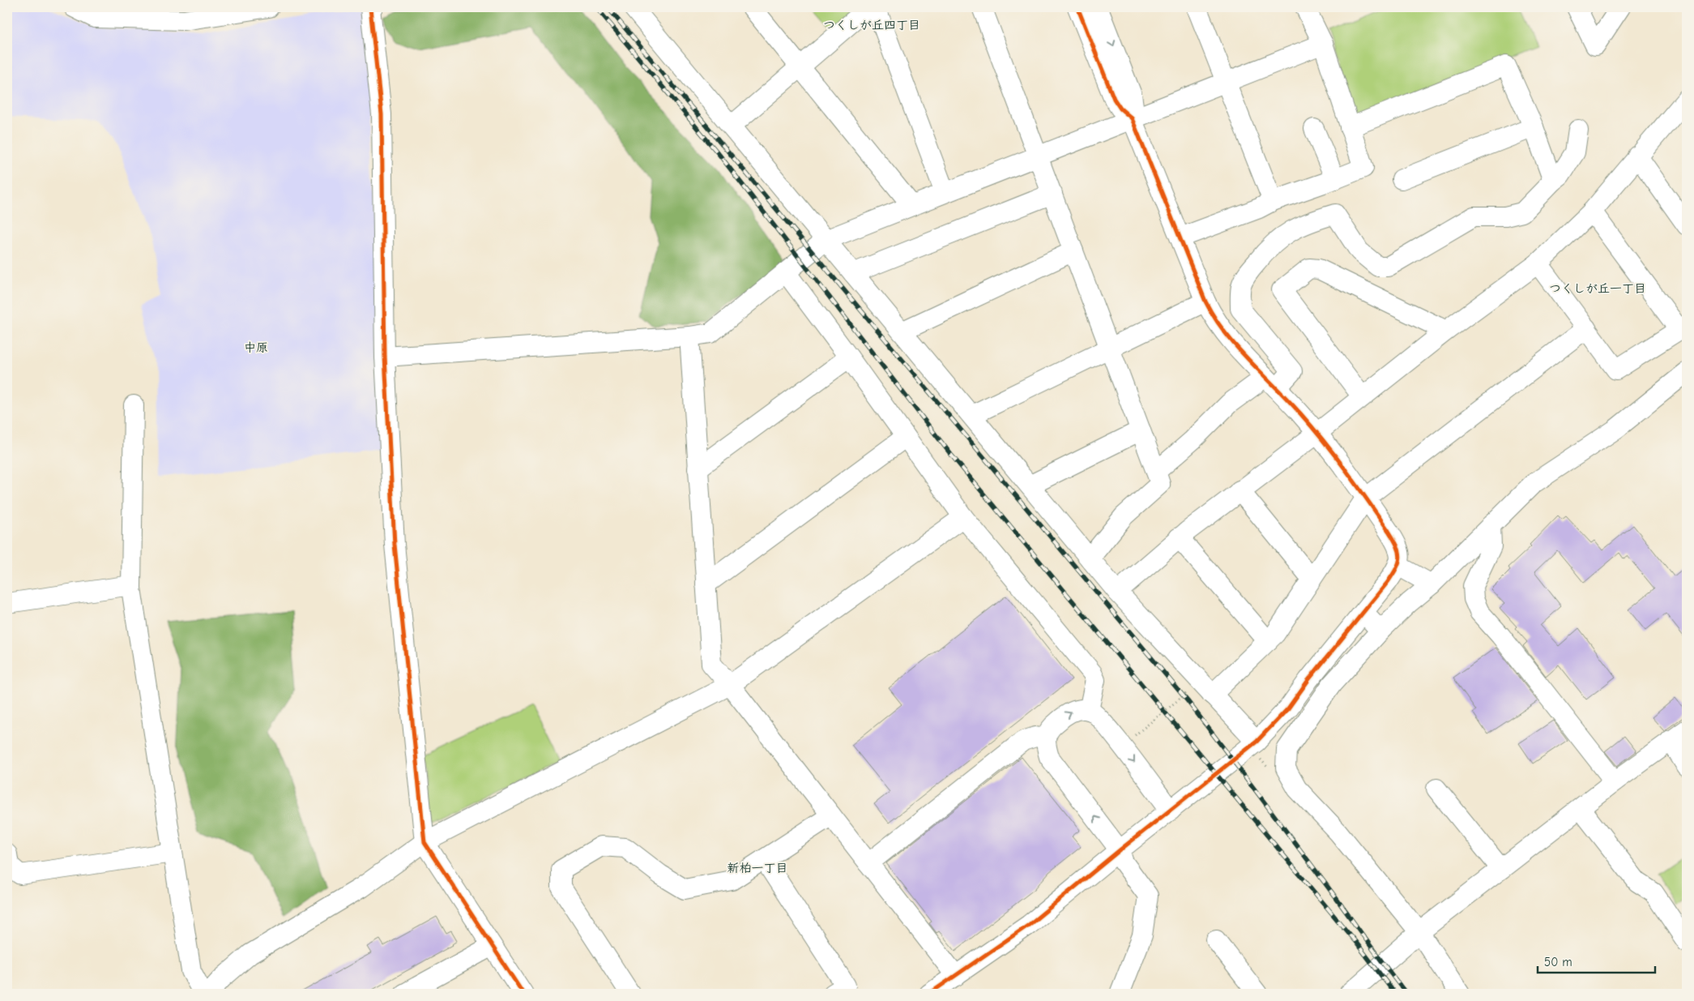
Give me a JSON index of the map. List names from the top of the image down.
{
  "districts": [
    "つくしが丘四丁目",
    "つくしが丘一丁目",
    "中原",
    "新柏一丁目"
  ],
  "scale_bar": "50 m"
}
